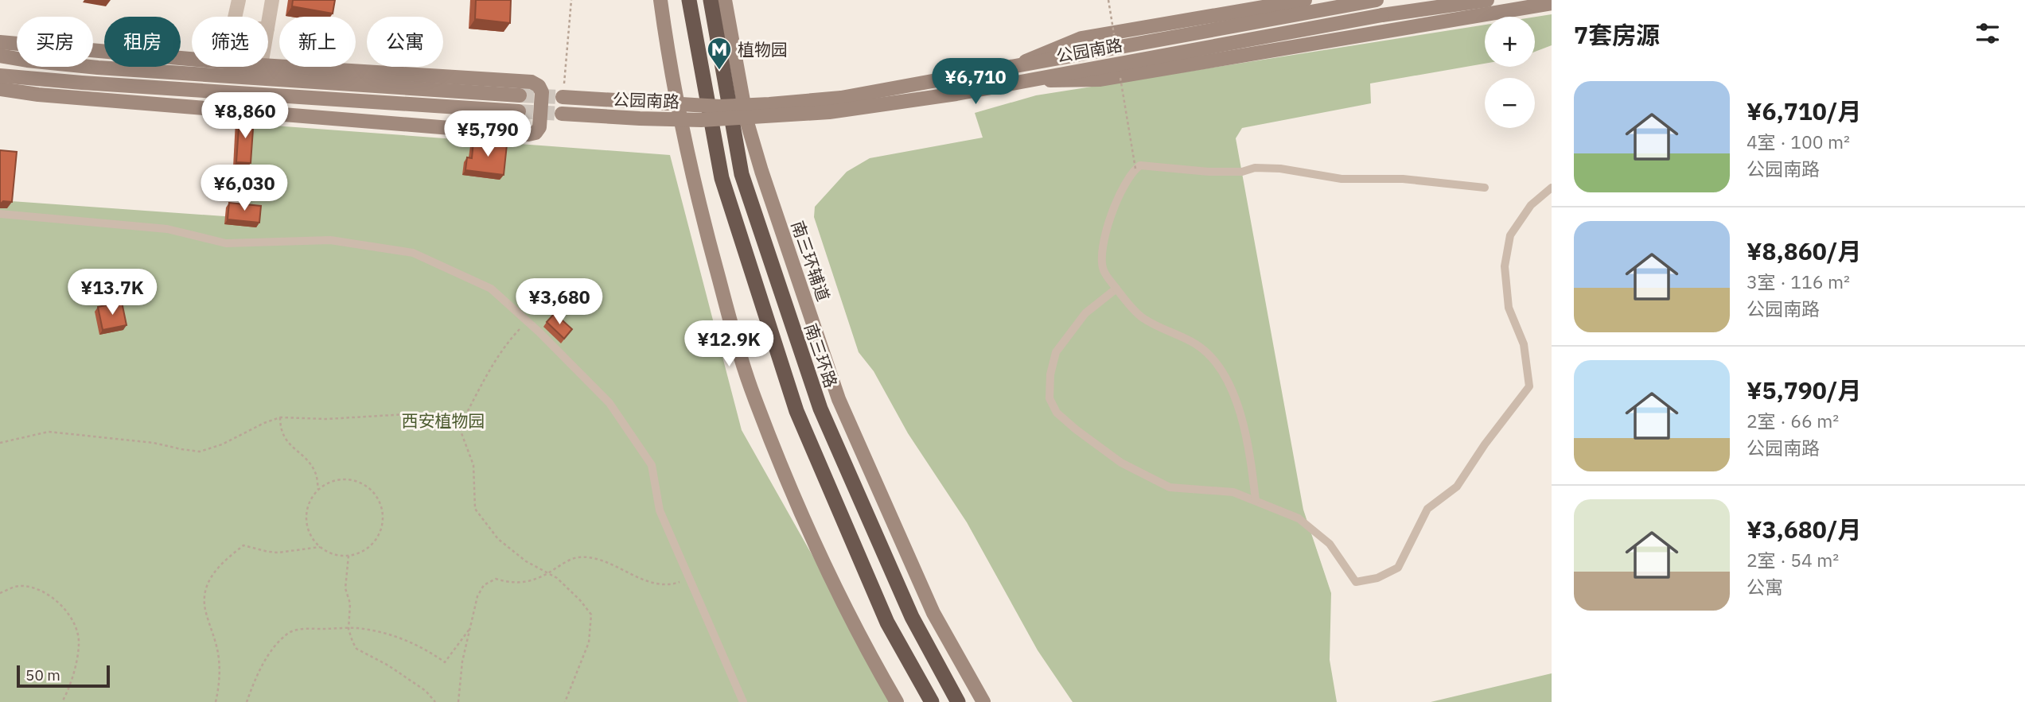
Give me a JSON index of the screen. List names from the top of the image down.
{
  "streets": {
    "highway": ["南三环路"],
    "main road": ["公园南路", "南三环辅道"]
  },
  "parks": ["西安植物园"],
  "places": {
    "metro station": ["植物园"]
  },
  "scale_bar": "50 m",
  "page": {
    "heading": "7套房源",
    "map_buttons": ["+", "−"],
    "chip": [
      "买房",
      "租房",
      "筛选",
      "新上",
      "公寓"
    ],
    "price": [
      "¥6,710",
      "¥8,860",
      "¥5,790",
      "¥6,030",
      "¥13.7K",
      "¥3,680",
      "¥12.9K"
    ],
    "list": [
      {
        "name": "¥6,710/月",
        "note": "4室 · 100 m² · 公园南路"
      },
      {
        "name": "¥8,860/月",
        "note": "3室 · 116 m² · 公园南路"
      },
      {
        "name": "¥5,790/月",
        "note": "2室 · 66 m² · 公园南路"
      },
      {
        "name": "¥3,680/月",
        "note": "2室 · 54 m² · 公寓"
      }
    ],
    "scale": "50 m"
  }
}
